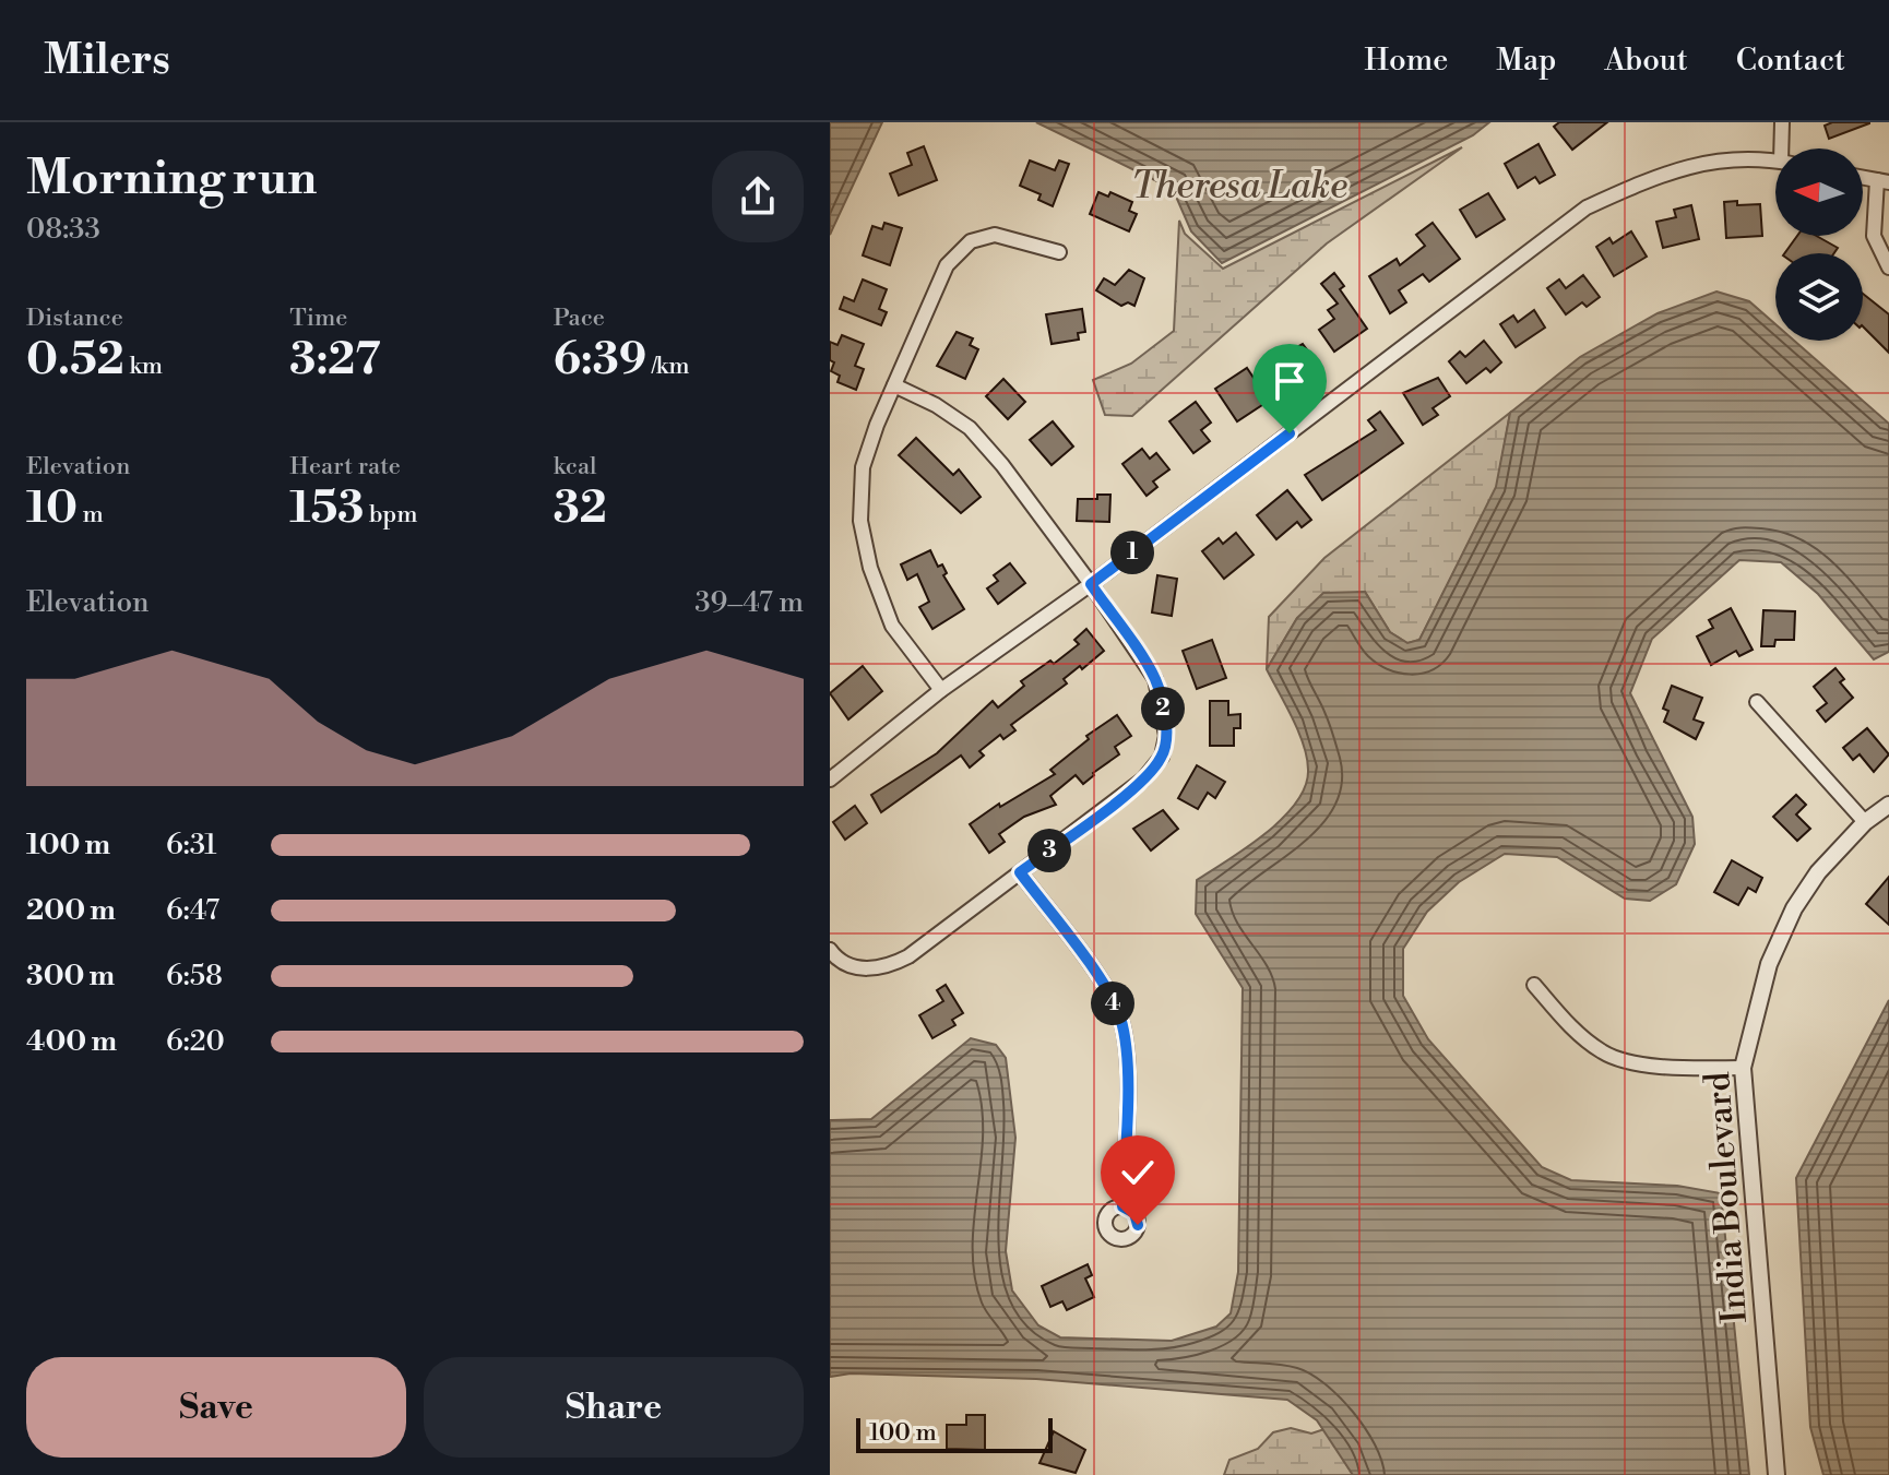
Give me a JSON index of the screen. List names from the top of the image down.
{
  "streets": {
    "street": ["India Boulevard"]
  },
  "water": ["Theresa Lake"],
  "scale_bar": "100 m",
  "north": "left",
  "page": {
    "header": "Milers",
    "nav": [
      "Home",
      "Map",
      "About",
      "Contact"
    ],
    "heading": ["Morning run", "08:33"],
    "stats": [
      ["Distance", "0.52 km"],
      ["Time", "3:27"],
      ["Pace", "6:39 /km"],
      ["Elevation", "10 m"],
      ["Heart rate", "153 bpm"],
      ["kcal", "32"]
    ],
    "pins": [
      "1",
      "2",
      "3",
      "4"
    ],
    "chart": ["Elevation", "39–47 m"],
    "list": [
      {
        "name": "100 m",
        "note": "6:31"
      },
      {
        "name": "200 m",
        "note": "6:47"
      },
      {
        "name": "300 m",
        "note": "6:58"
      },
      {
        "name": "400 m",
        "note": "6:20"
      }
    ],
    "buttons": ["Save", "Share"],
    "scale": "100 m"
  }
}
